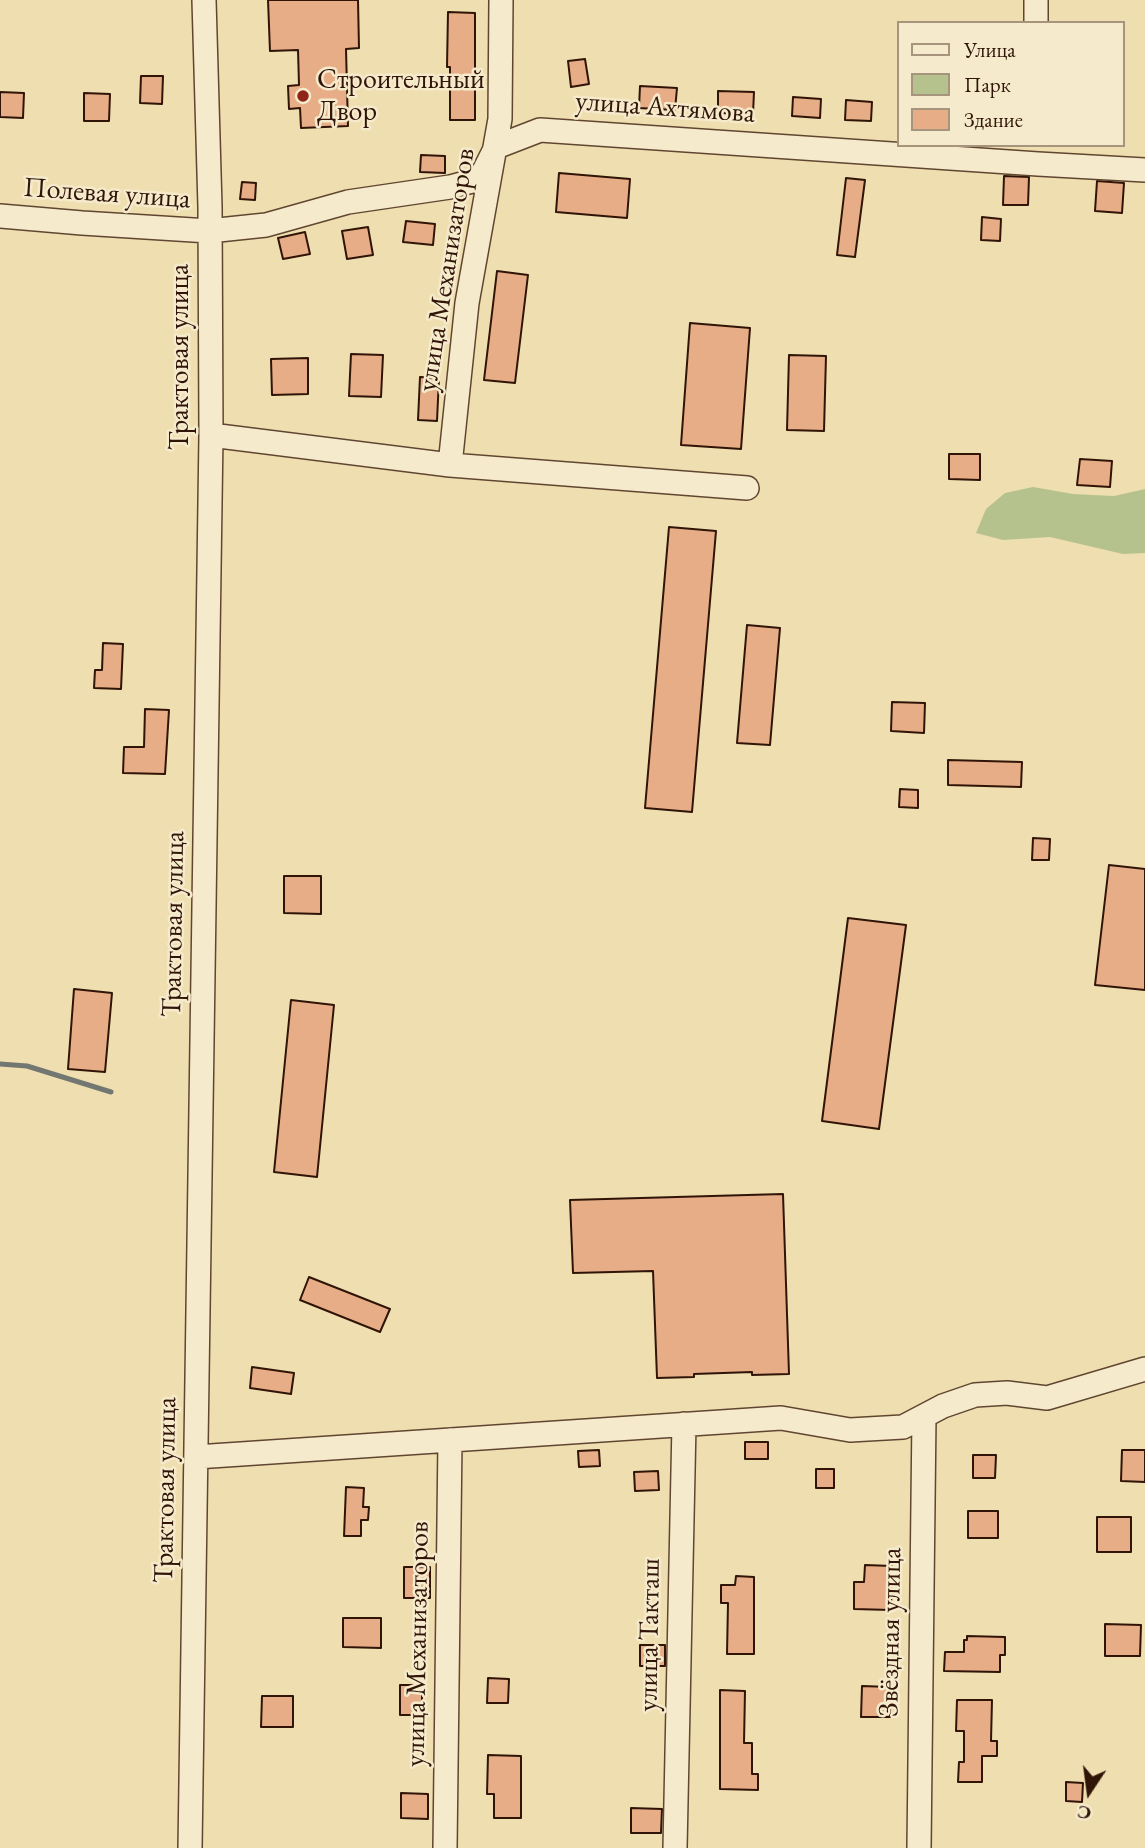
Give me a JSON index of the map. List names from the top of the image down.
{
  "streets": {
    "street": [
      "улица Ахтямова",
      "Полевая улица",
      "улица Механизаторов",
      "Трактовая улица",
      "Звёздная улица",
      "улица Такташ"
    ]
  },
  "crossings": [
    ["улица Ахтямова", "улица Механизаторов"],
    ["Полевая улица", "Трактовая улица"]
  ],
  "places": ["Строительный Двор"],
  "legend": ["Улица", "Парк", "Здание"],
  "north": "bottom"
}
